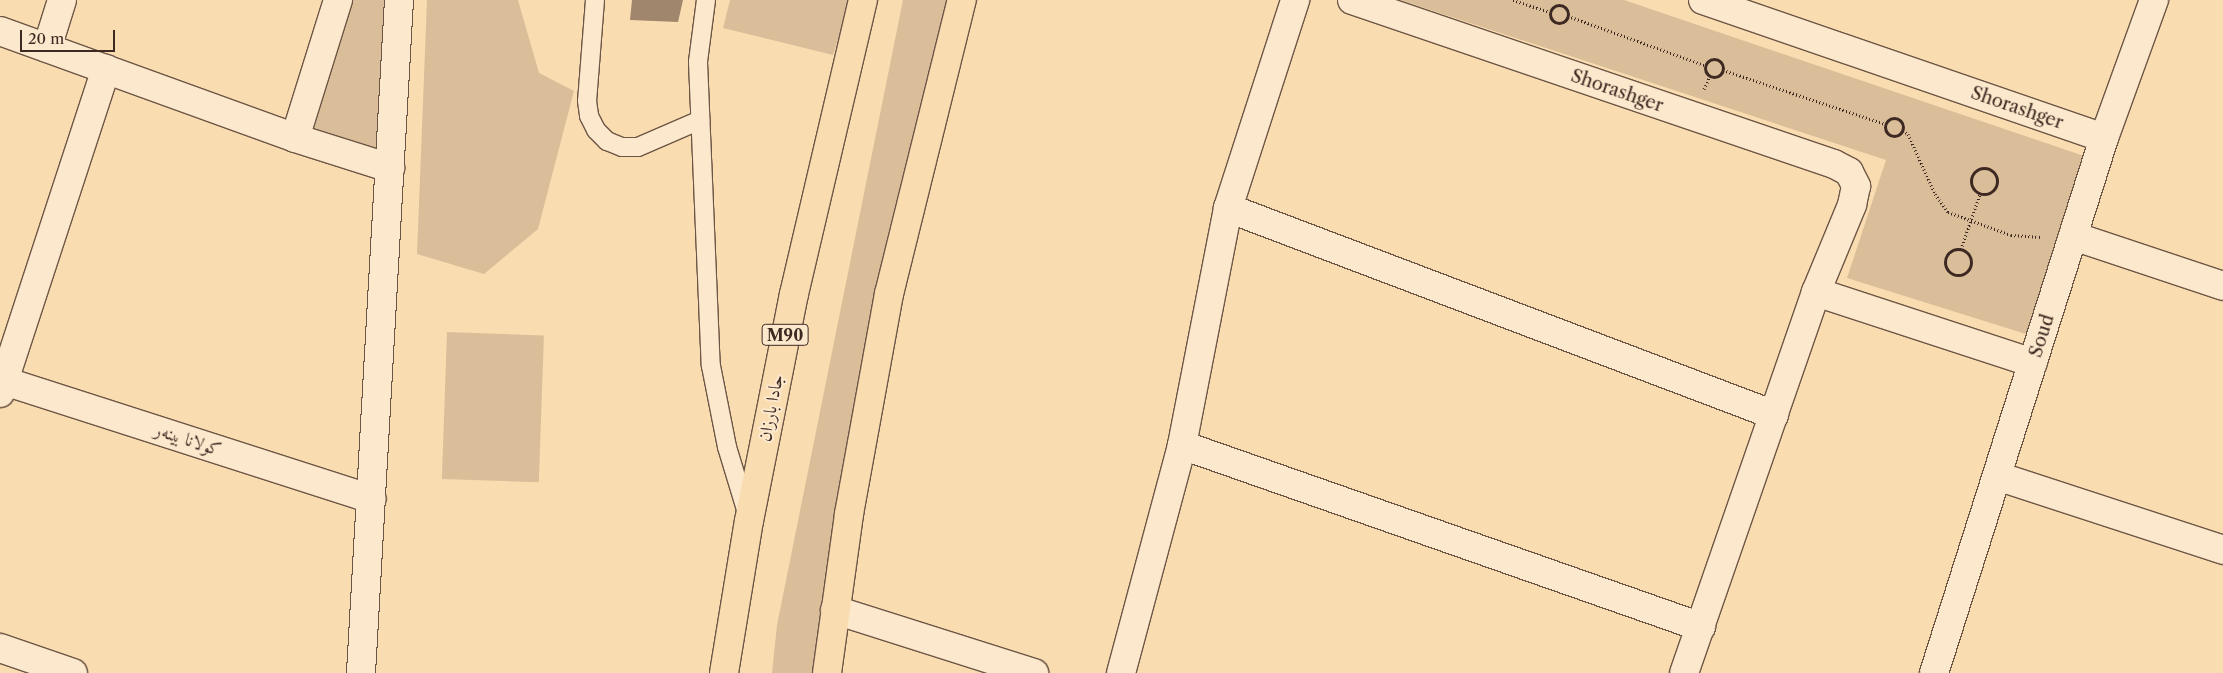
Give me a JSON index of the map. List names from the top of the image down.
{
  "streets": {
    "highway": ["M90", "جادا بارزان"],
    "street": ["Shorashger", "Soud", "كولانا بینه‌ر"]
  },
  "crossings": [
    ["Shorashger", "Soud"]
  ],
  "scale_bar": "20 m"
}
